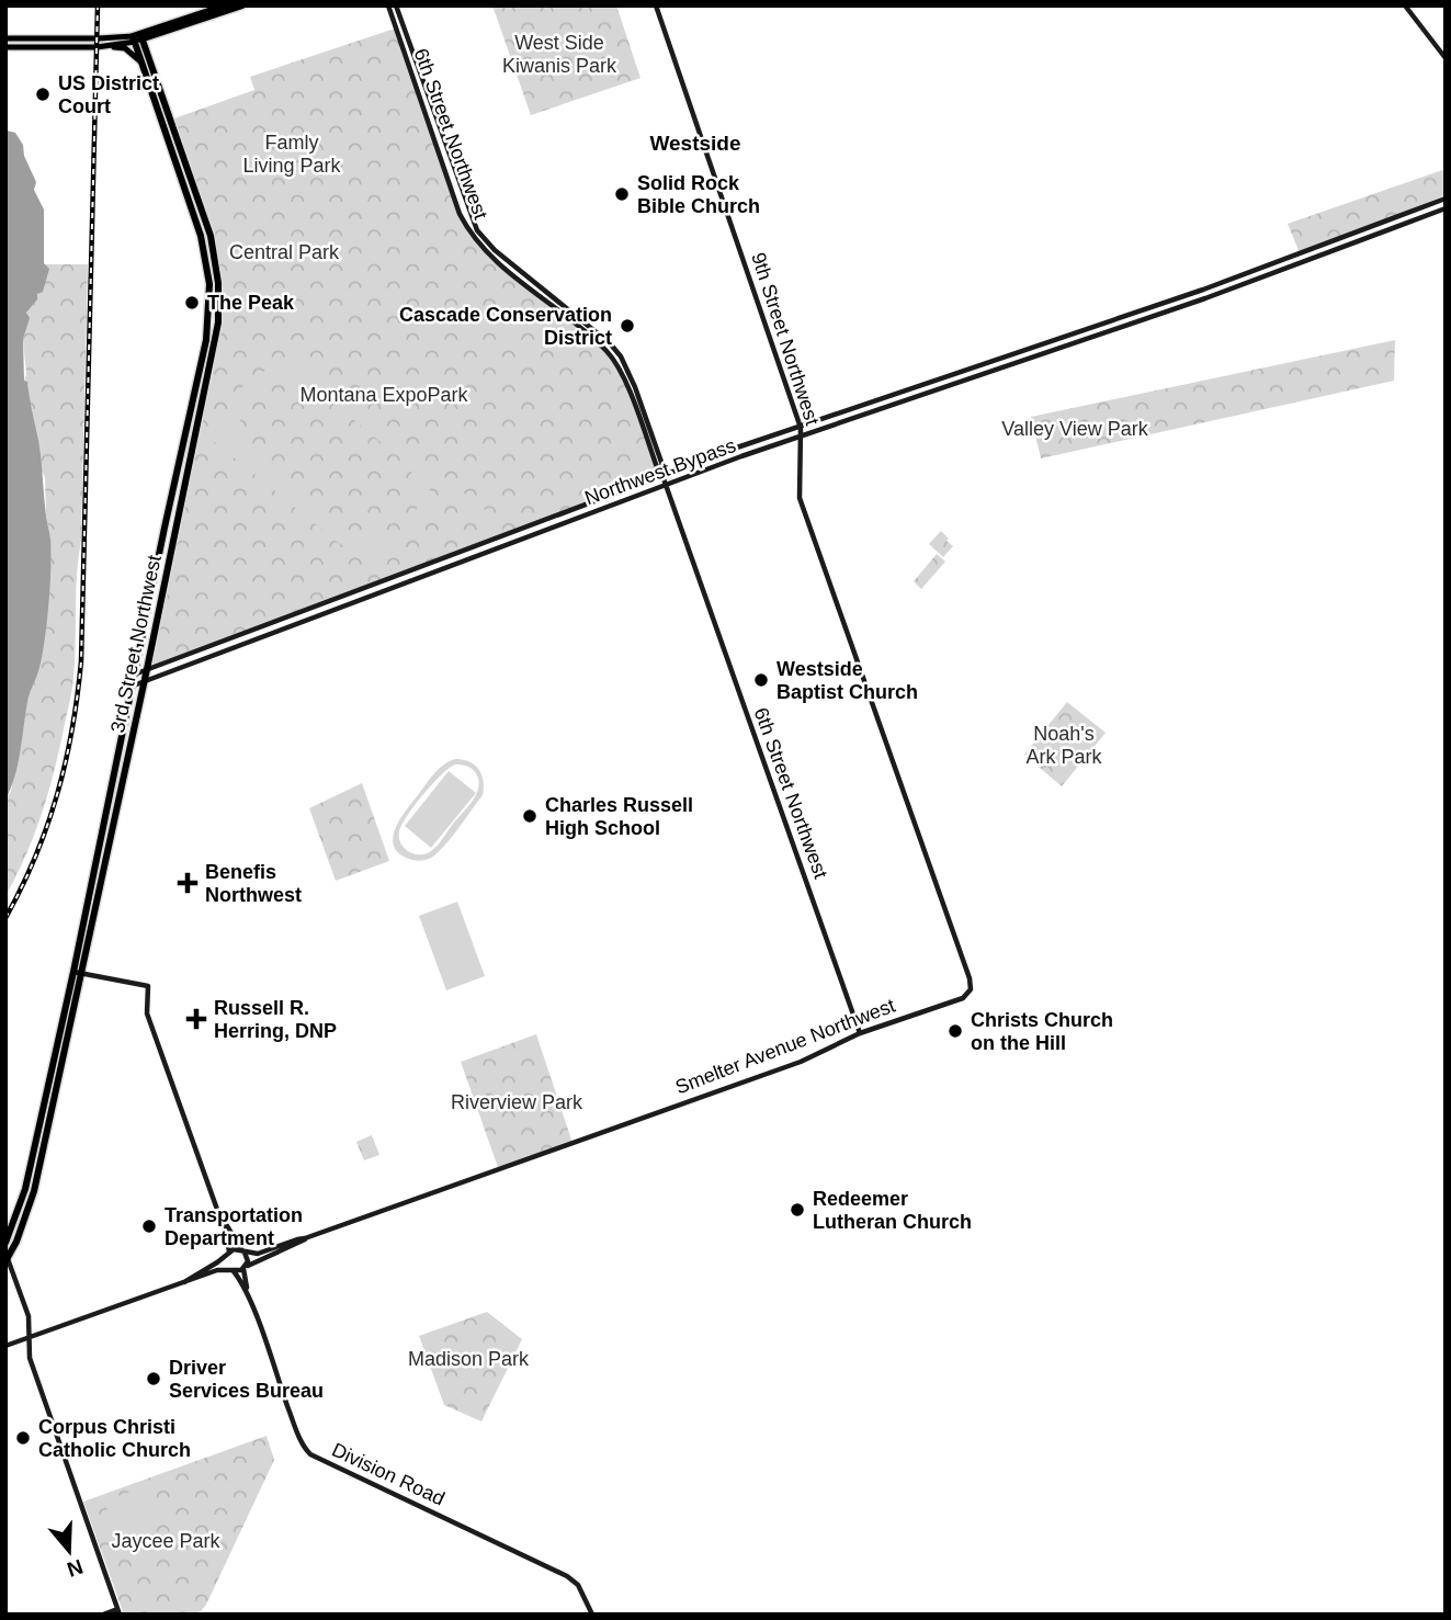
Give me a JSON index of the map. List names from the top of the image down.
{
  "streets": {
    "highway": ["3rd Street Northwest"],
    "street": [
      "6th Street Northwest",
      "9th Street Northwest",
      "Northwest Bypass",
      "Smelter Avenue Northwest",
      "Division Road"
    ]
  },
  "crossings": [
    ["6th Street Northwest", "Northwest Bypass"],
    ["6th Street Northwest", "Smelter Avenue Northwest"],
    ["9th Street Northwest", "Northwest Bypass"],
    ["9th Street Northwest", "Smelter Avenue Northwest"],
    ["Northwest Bypass", "3rd Street Northwest"],
    ["Smelter Avenue Northwest", "Division Road"]
  ],
  "districts": ["Westside"],
  "parks": [
    "West Side Kiwanis Park",
    "Famly Living Park",
    "Central Park",
    "Montana ExpoPark",
    "Valley View Park",
    "Noah's Ark Park",
    "Riverview Park",
    "Madison Park",
    "Jaycee Park"
  ],
  "places": {
    "other": [
      "US District Court",
      "Solid Rock Bible Church",
      "The Peak",
      "Cascade Conservation District",
      "Westside Baptist Church",
      "Charles Russell High School",
      "Christs Church on the Hill",
      "Redeemer Lutheran Church",
      "Transportation Department",
      "Driver Services Bureau",
      "Corpus Christi Catholic Church"
    ],
    "health": ["Benefis Northwest", "Russell R. Herring, DNP"]
  },
  "north": "bottom"
}
